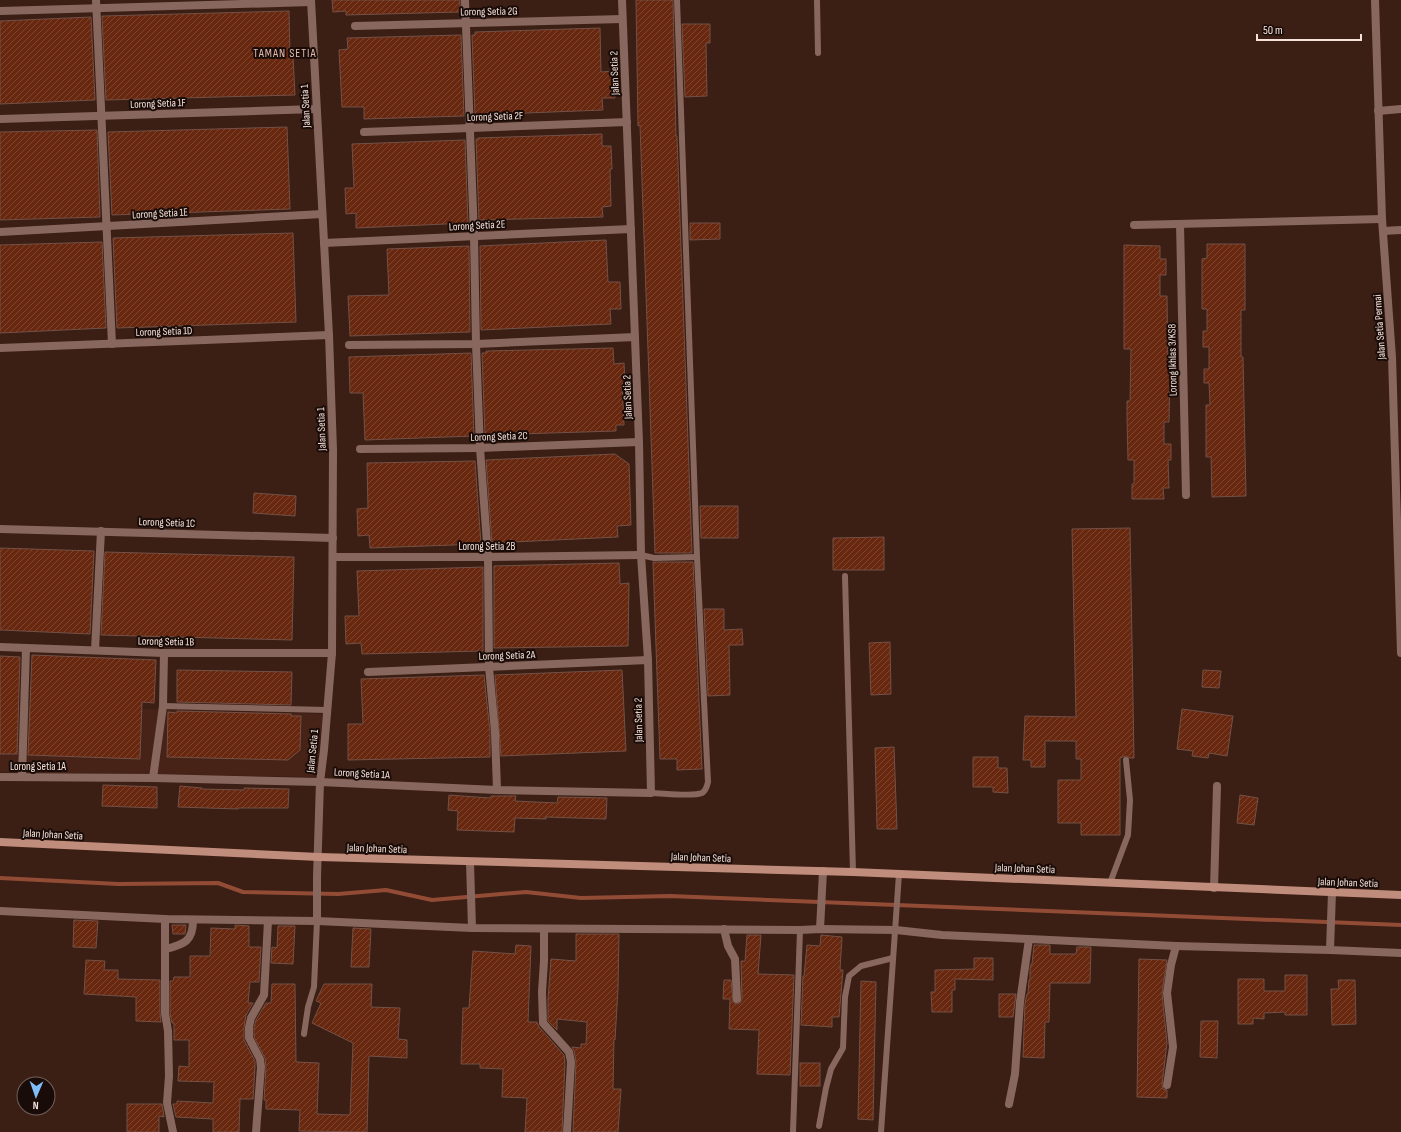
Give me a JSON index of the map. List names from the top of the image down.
{
  "streets": {
    "main road": ["Jalan Johan Setia"],
    "street": [
      "Lorong Setia 2G",
      "Jalan Setia 2",
      "Lorong Setia 1F",
      "Jalan Setia 1",
      "Lorong Setia 2F",
      "Lorong Setia 1E",
      "Lorong Setia 2E",
      "Jalan Setia Permai",
      "Lorong Setia 1D",
      "Lorong Ikhlas 3/KS8",
      "Lorong Setia 2C",
      "Lorong Setia 1C",
      "Lorong Setia 2B",
      "Lorong Setia 1B",
      "Lorong Setia 2A",
      "Lorong Setia 1A"
    ]
  },
  "crossings": [
    ["Lorong Setia 2G", "Jalan Setia 2"],
    ["Jalan Setia 2", "Lorong Setia 2F"],
    ["Jalan Setia 2", "Lorong Setia 2E"],
    ["Jalan Setia 2", "Lorong Setia 2C"],
    ["Jalan Setia 2", "Lorong Setia 2B"],
    ["Jalan Setia 2", "Lorong Setia 2A"],
    ["Jalan Setia 2", "Lorong Setia 1A"],
    ["Lorong Setia 1F", "Jalan Setia 1"],
    ["Jalan Setia 1", "Lorong Setia 1E"],
    ["Jalan Setia 1", "Lorong Setia 2E"],
    ["Jalan Setia 1", "Lorong Setia 1D"],
    ["Jalan Setia 1", "Lorong Setia 1C"],
    ["Jalan Setia 1", "Lorong Setia 2B"],
    ["Jalan Setia 1", "Lorong Setia 1B"],
    ["Jalan Setia 1", "Lorong Setia 1A"],
    ["Jalan Setia 1", "Jalan Johan Setia"]
  ],
  "districts": ["TAMAN SETIA"],
  "scale_bar": "50 m",
  "north": "bottom"
}
